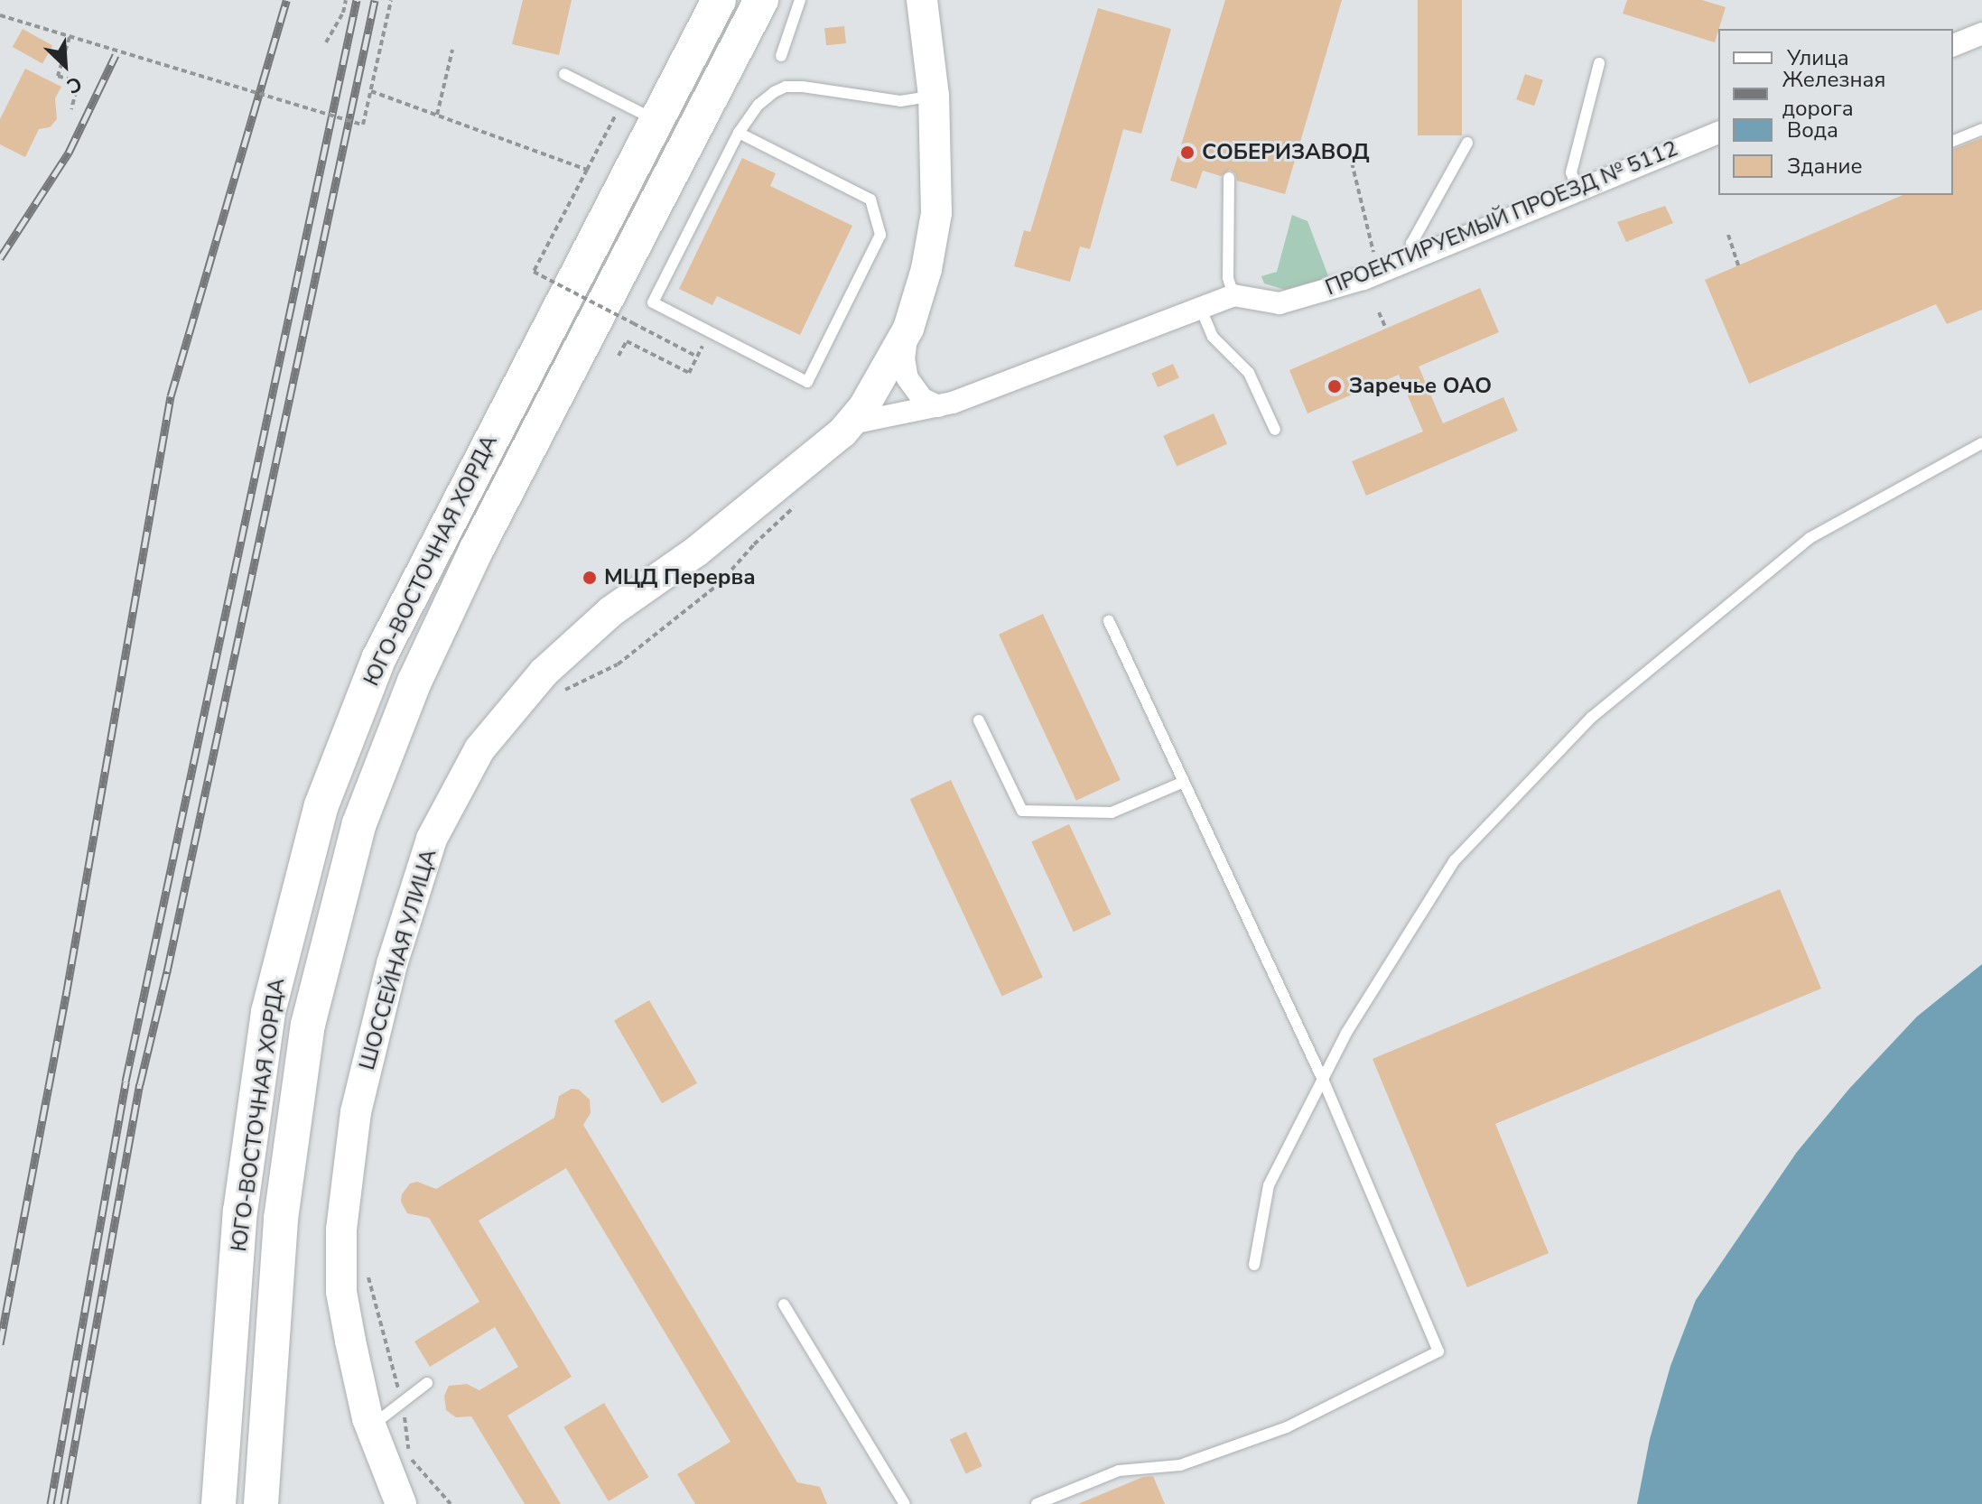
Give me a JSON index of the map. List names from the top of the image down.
{
  "streets": {
    "main road": ["ЮГО-ВОСТОЧНАЯ ХОРДА", "ШОССЕЙНАЯ УЛИЦА"],
    "street": ["ПРОЕКТИРУЕМЫЙ ПРОЕЗД № 5112"]
  },
  "crossings": [
    ["ПРОЕКТИРУЕМЫЙ ПРОЕЗД № 5112", "ШОССЕЙНАЯ УЛИЦА"]
  ],
  "places": ["СОБЕРИЗАВОД", "Заречье ОАО", "МЦД Перерва"],
  "legend": [
    "Улица",
    "Железная дорога",
    "Вода",
    "Здание"
  ],
  "north": "bottom right"
}
